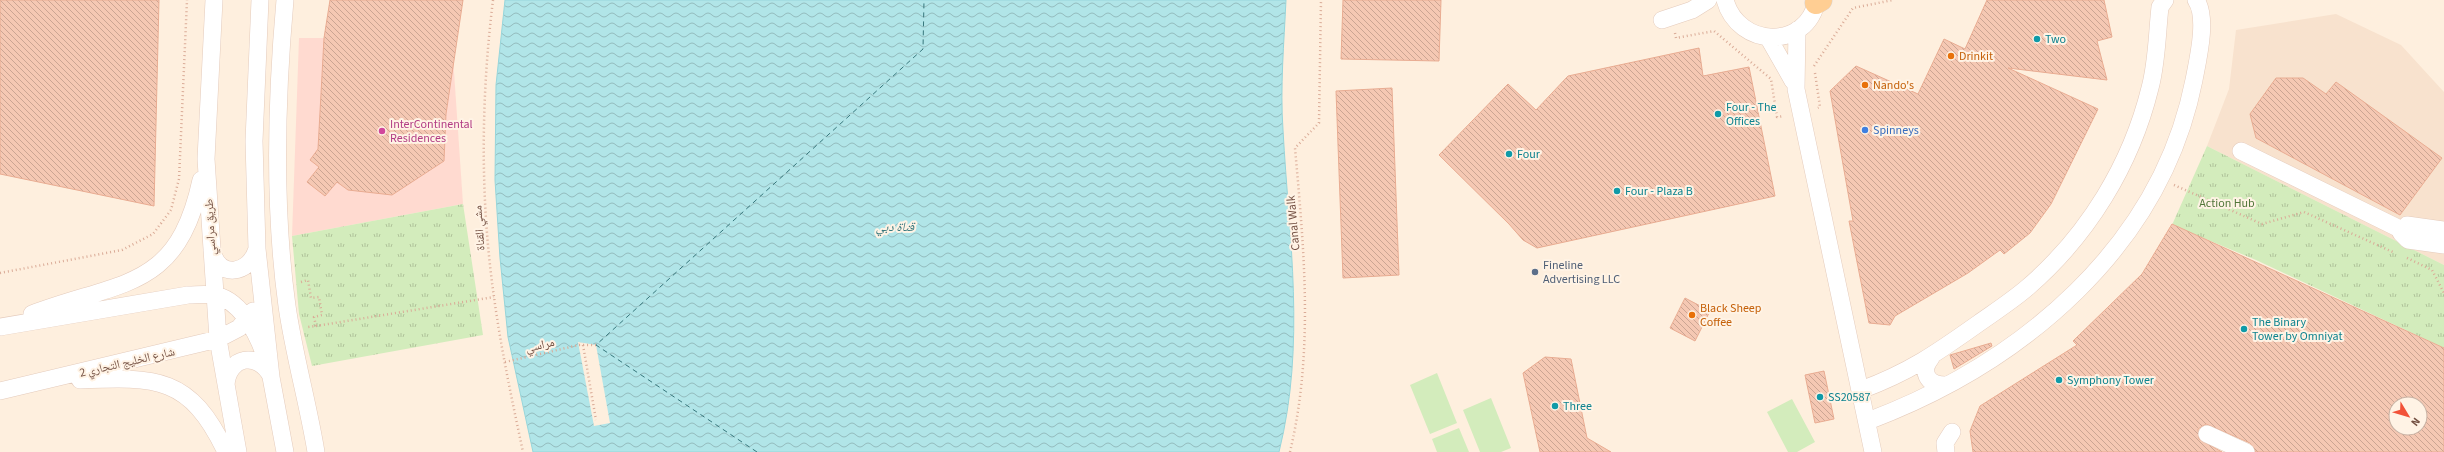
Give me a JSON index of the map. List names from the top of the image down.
{
  "streets": {
    "street": ["طريق مراسي", "شارع الخليج التجاري 2"],
    "path": ["Canal Walk", "مشي القناة", "مراسي"]
  },
  "crossings": [
    ["طريق مراسي", "شارع الخليج التجاري 2"],
    ["مشي القناة", "مراسي"]
  ],
  "water": ["قناة دبي"],
  "parks": ["Action Hub"],
  "places": [
    "Two",
    "Drinkit",
    "Nando's",
    "Four - The Offices",
    "Spinneys",
    "InterContinental Residences",
    "Four",
    "Four - Plaza B",
    "Fineline Advertising LLC",
    "Black Sheep Coffee",
    "The Binary Tower by Omniyat",
    "Symphony Tower",
    "SS20587",
    "Three"
  ],
  "north": "bottom right"
}
